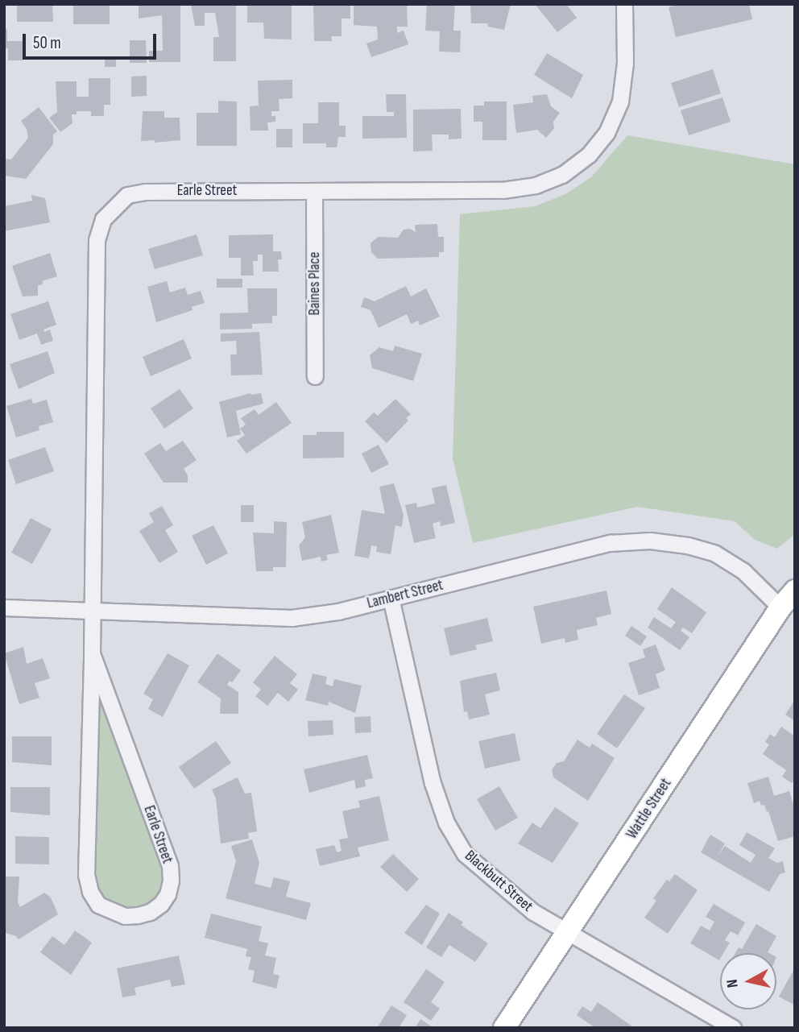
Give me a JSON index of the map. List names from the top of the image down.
{
  "streets": {
    "street": [
      "Earle Street",
      "Baines Place",
      "Lambert Street",
      "Wattle Street",
      "Blackbutt Street"
    ]
  },
  "crossings": [
    ["Earle Street", "Baines Place"],
    ["Earle Street", "Lambert Street"],
    ["Lambert Street", "Wattle Street"],
    ["Lambert Street", "Blackbutt Street"],
    ["Wattle Street", "Blackbutt Street"]
  ],
  "scale_bar": "50 m",
  "north": "left"
}
